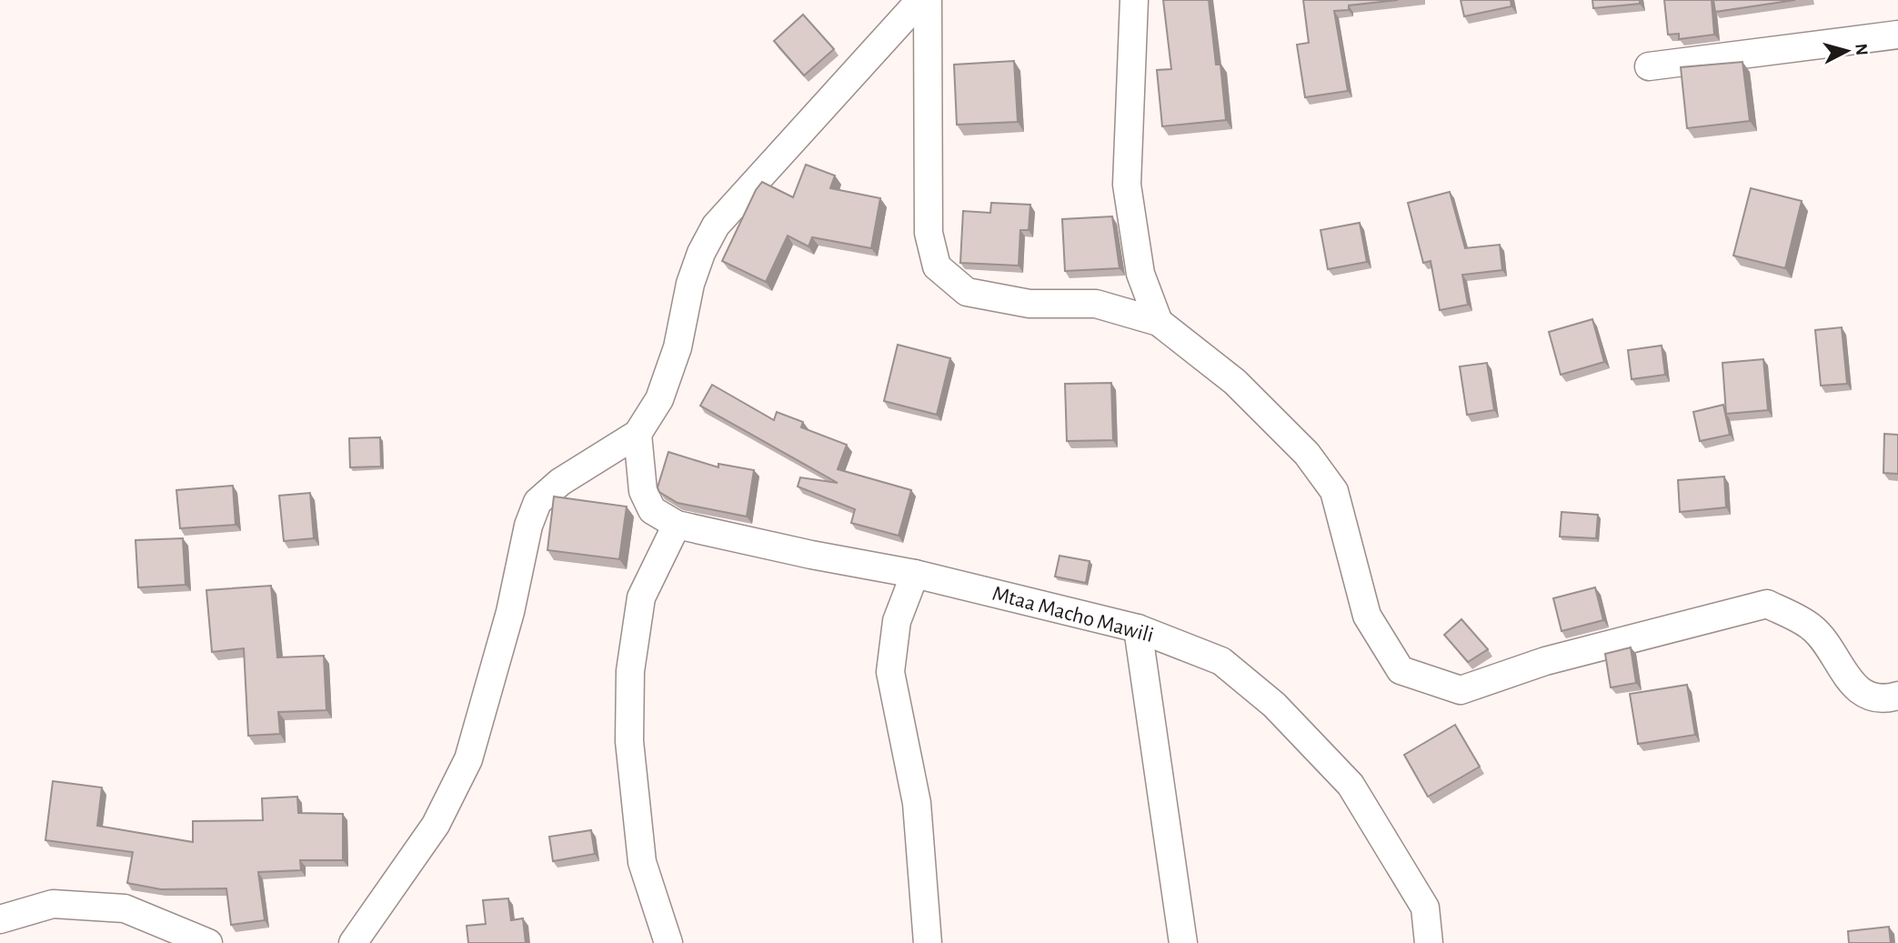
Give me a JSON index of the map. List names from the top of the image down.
{
  "streets": {
    "street": ["Mtaa Macho Mawili"]
  },
  "north": "right"
}
